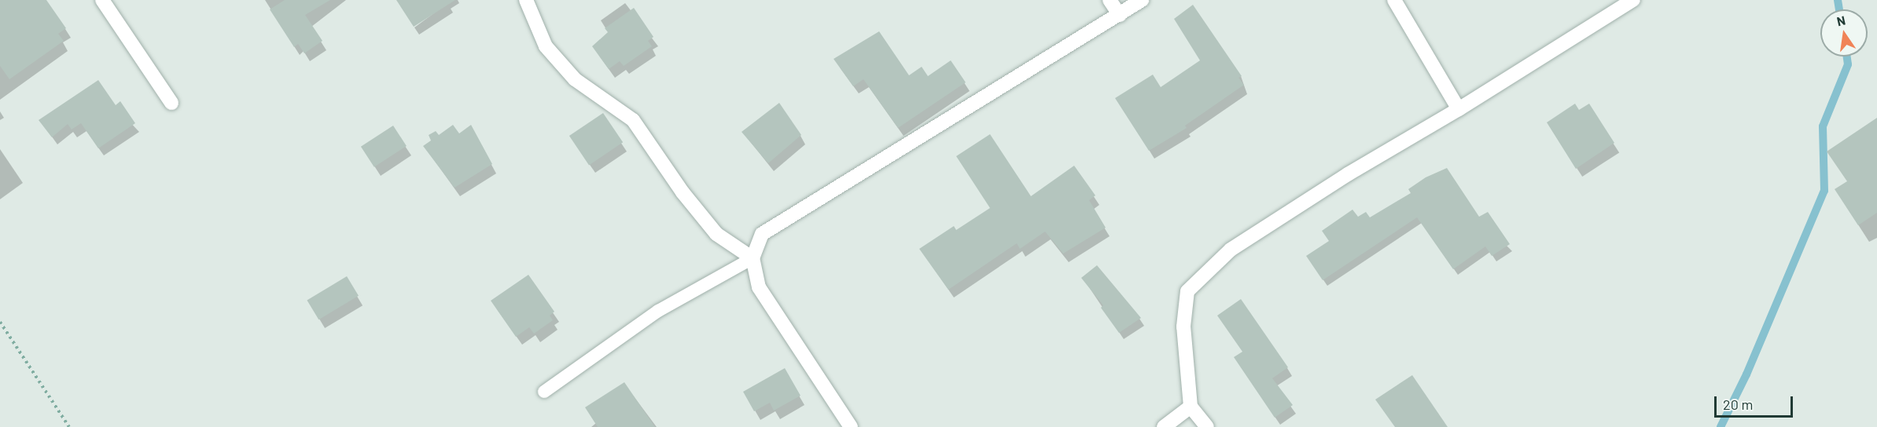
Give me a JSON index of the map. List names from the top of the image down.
{
  "scale_bar": "20 m",
  "north": "top"
}
